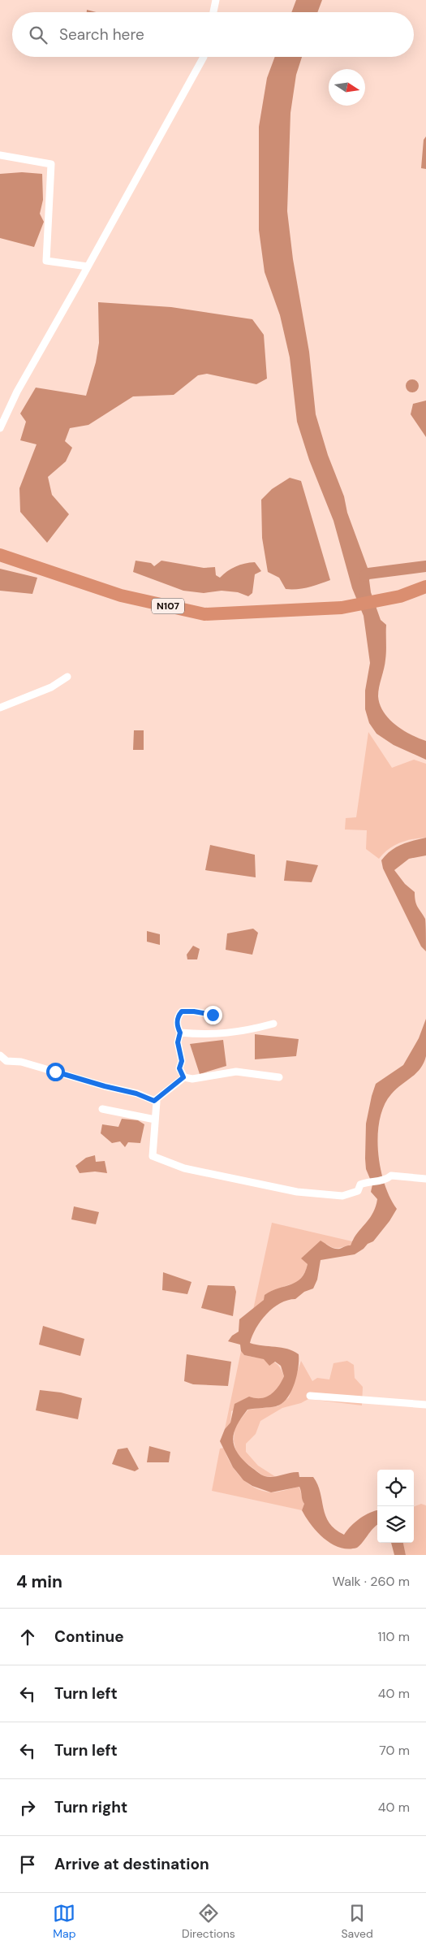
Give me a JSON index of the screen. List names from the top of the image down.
{
  "streets": {
    "highway": ["N107"]
  },
  "north": "right",
  "page": {
    "search": "Search here",
    "heading": ["4 min", "Walk · 260 m"],
    "list": [
      ["Continue", "110 m"],
      ["Turn left", "40 m"],
      ["Turn left", "70 m"],
      ["Turn right", "40 m"],
      "Arrive at destination"
    ],
    "nav": ["Map", "Directions", "Saved"]
  }
}
